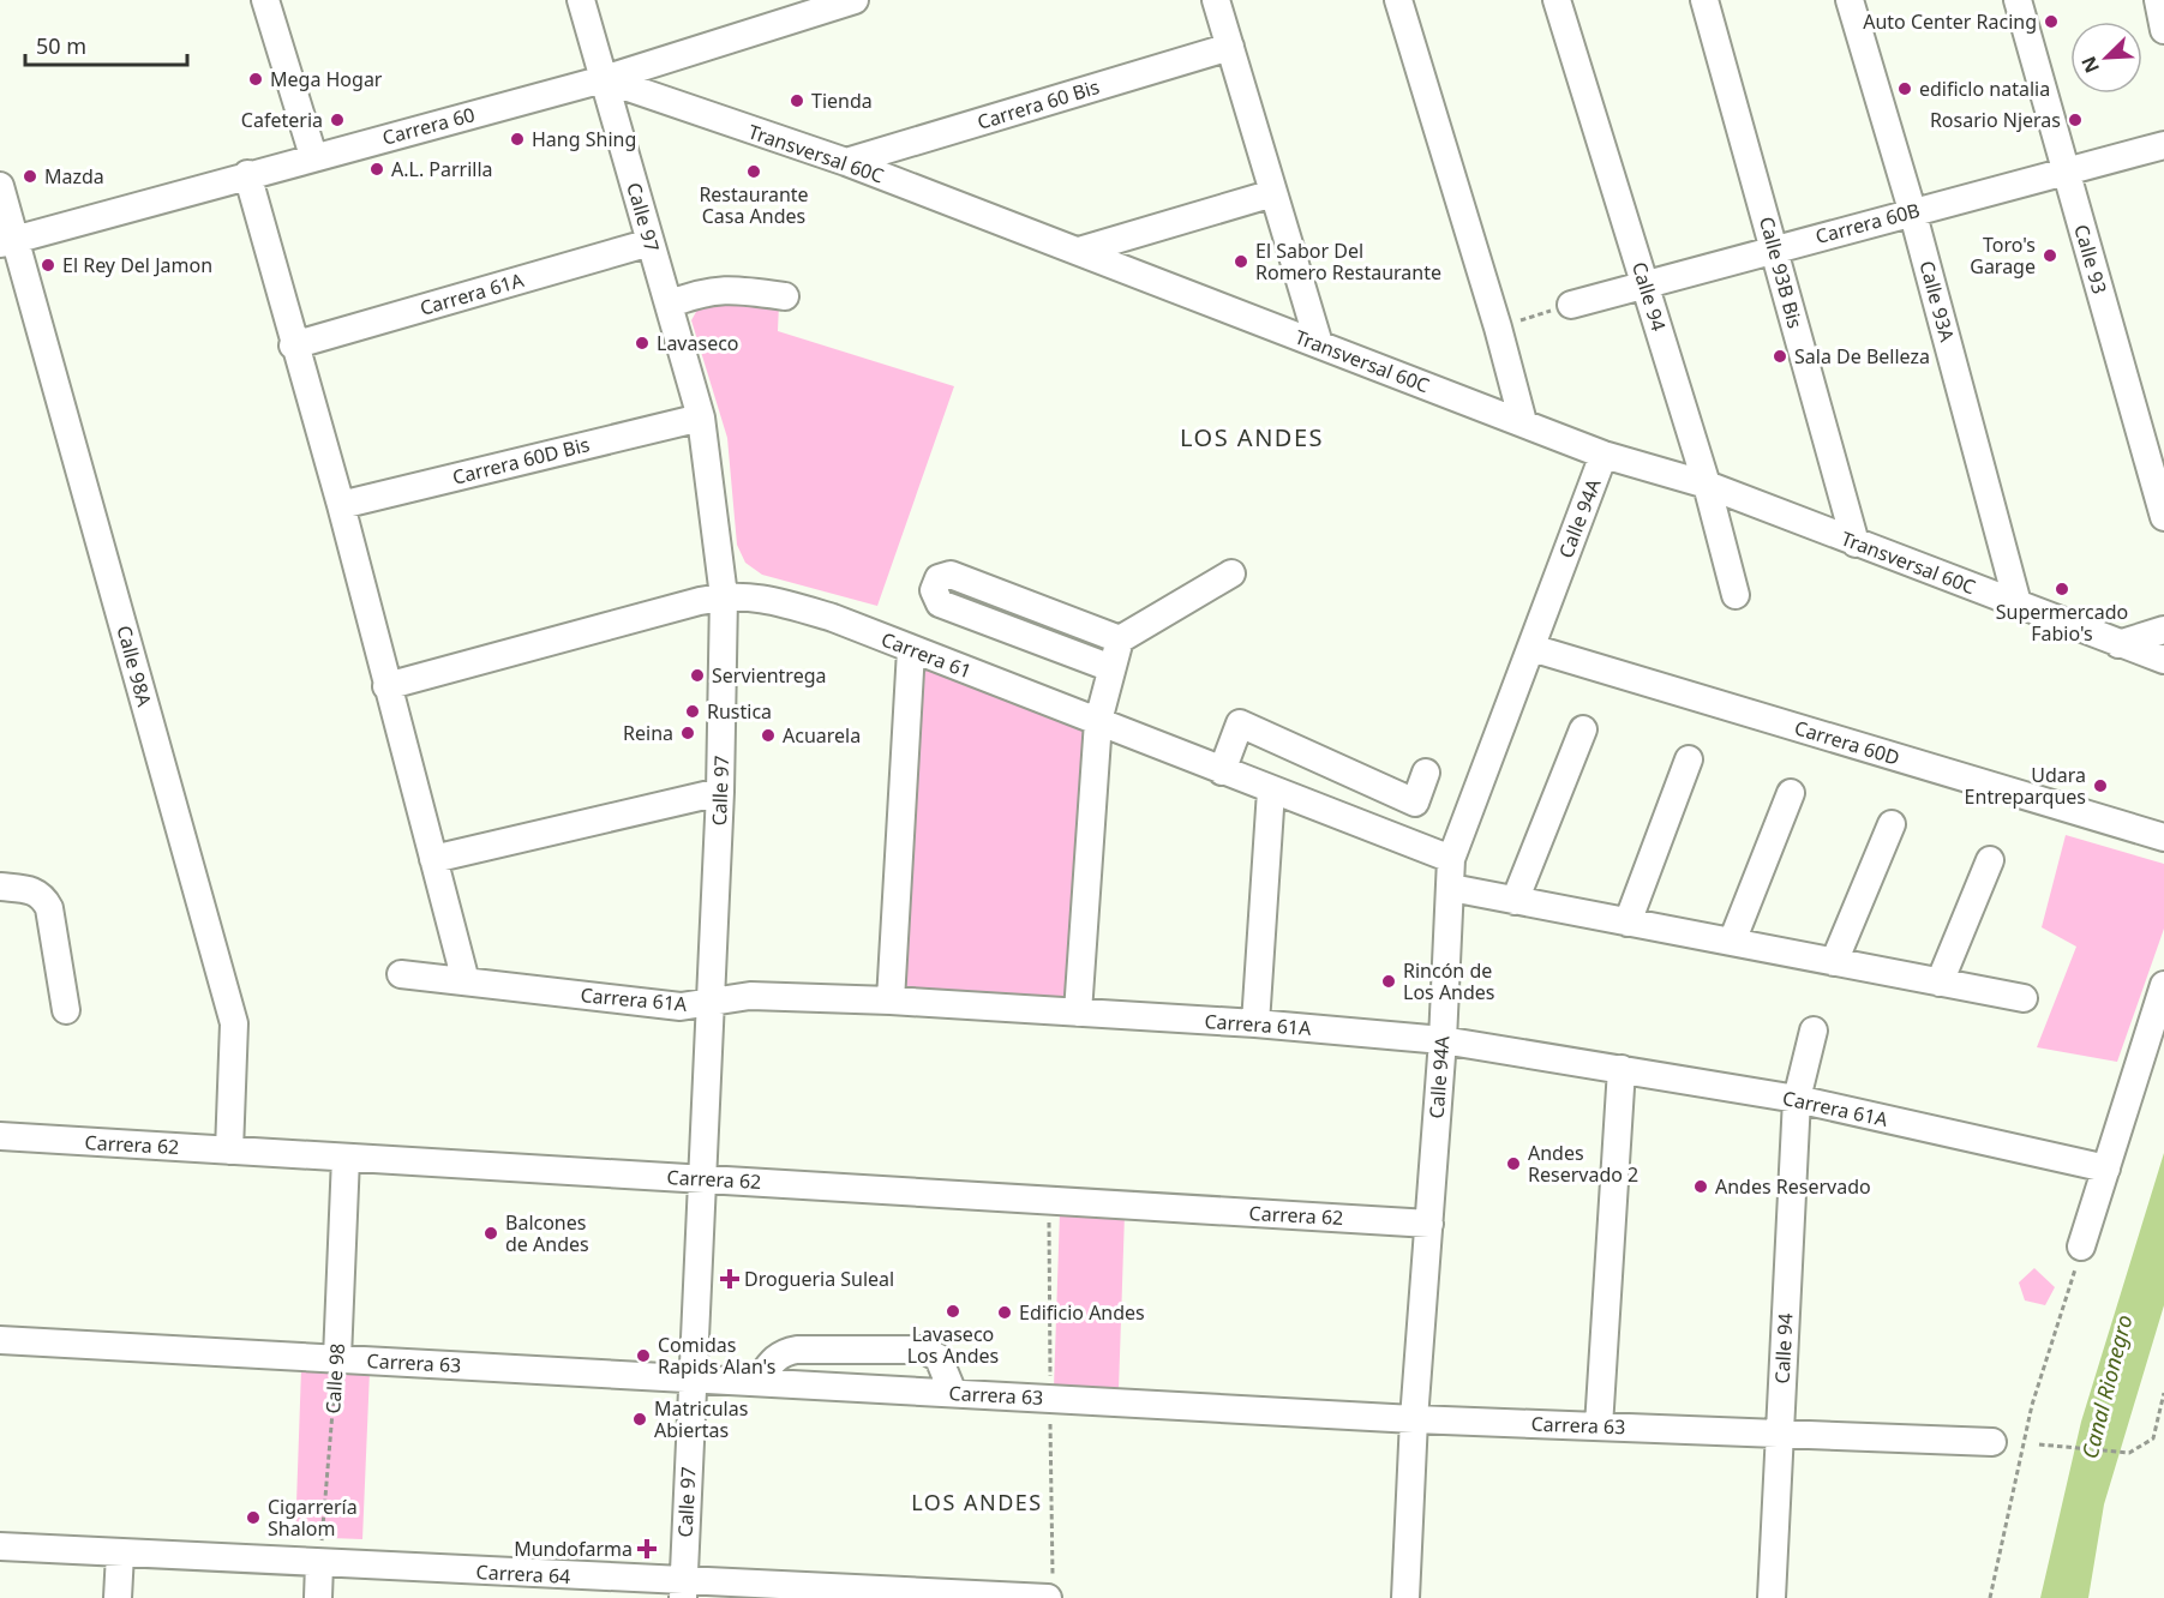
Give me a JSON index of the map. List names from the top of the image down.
{
  "streets": {
    "street": [
      "Carrera 60 Bis",
      "Carrera 60",
      "Transversal 60C",
      "Calle 97",
      "Carrera 60B",
      "Calle 93",
      "Calle 93B Bis",
      "Carrera 61A",
      "Calle 94",
      "Calle 93A",
      "Carrera 60D Bis",
      "Calle 94A",
      "Carrera 61",
      "Calle 98A",
      "Carrera 60D",
      "Carrera 62",
      "Carrera 63",
      "Calle 98",
      "Carrera 64"
    ]
  },
  "crossings": [
    ["Carrera 60 Bis", "Transversal 60C"],
    ["Carrera 60", "Transversal 60C"],
    ["Carrera 60", "Calle 97"],
    ["Carrera 60", "Calle 98A"],
    ["Transversal 60C", "Calle 97"],
    ["Transversal 60C", "Calle 93B Bis"],
    ["Transversal 60C", "Calle 94"],
    ["Transversal 60C", "Calle 93A"],
    ["Transversal 60C", "Calle 94A"],
    ["Calle 97", "Carrera 61A"],
    ["Calle 97", "Carrera 60D Bis"],
    ["Calle 97", "Carrera 61"],
    ["Calle 97", "Carrera 62"],
    ["Calle 97", "Carrera 63"],
    ["Calle 97", "Carrera 64"],
    ["Carrera 60B", "Calle 93"],
    ["Carrera 60B", "Calle 93B Bis"],
    ["Carrera 60B", "Calle 94"],
    ["Carrera 60B", "Calle 93A"],
    ["Carrera 61A", "Calle 94"],
    ["Carrera 61A", "Calle 94A"],
    ["Calle 94", "Carrera 63"],
    ["Calle 94A", "Carrera 61"],
    ["Calle 94A", "Carrera 60D"],
    ["Calle 94A", "Carrera 62"],
    ["Calle 94A", "Carrera 63"],
    ["Calle 98A", "Carrera 62"],
    ["Carrera 62", "Calle 98"],
    ["Carrera 63", "Calle 98"],
    ["Calle 98", "Carrera 64"]
  ],
  "districts": ["LOS ANDES", "LOS ANDES"],
  "water": ["Canal Rionegro"],
  "places": {
    "other": [
      "Auto Center Racing",
      "Mega Hogar",
      "edificlo natalia",
      "Tienda",
      "Cafeteria",
      "Rosario Njeras",
      "Hang Shing",
      "A.L. Parrilla",
      "Restaurante Casa Andes",
      "Mazda",
      "Toro's Garage",
      "El Sabor Del Romero Restaurante",
      "El Rey Del Jamon",
      "Lavaseco",
      "Sala De Belleza",
      "Supermercado Fabio's",
      "Servientrega",
      "Rustica",
      "Reina",
      "Acuarela",
      "Udara Entreparques",
      "Rincón de Los Andes",
      "Andes Reservado 2",
      "Andes Reservado",
      "Balcones de Andes",
      "Lavaseco Los Andes",
      "Edificio Andes",
      "Comidas Rapids Alan's",
      "Matriculas Abiertas",
      "Cigarrería Shalom"
    ],
    "health": ["Drogueria Suleal", "Mundofarma"]
  },
  "scale_bar": "50 m",
  "north": "bottom left"
}
